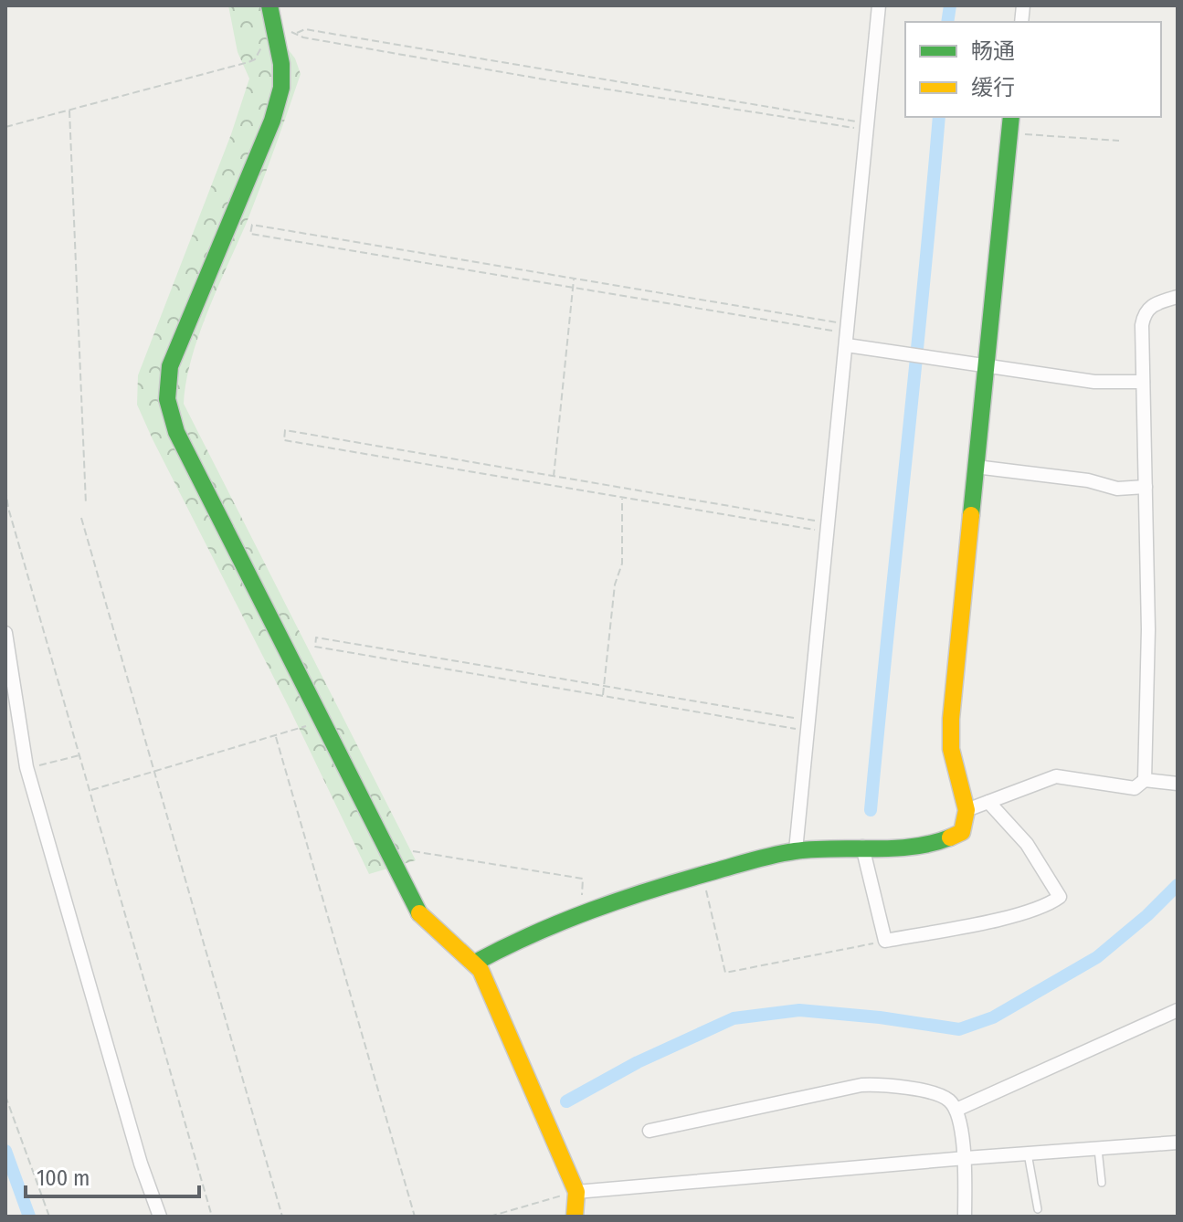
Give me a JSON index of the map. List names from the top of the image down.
{
  "legend": ["畅通", "缓行"],
  "scale_bar": "100 m"
}
